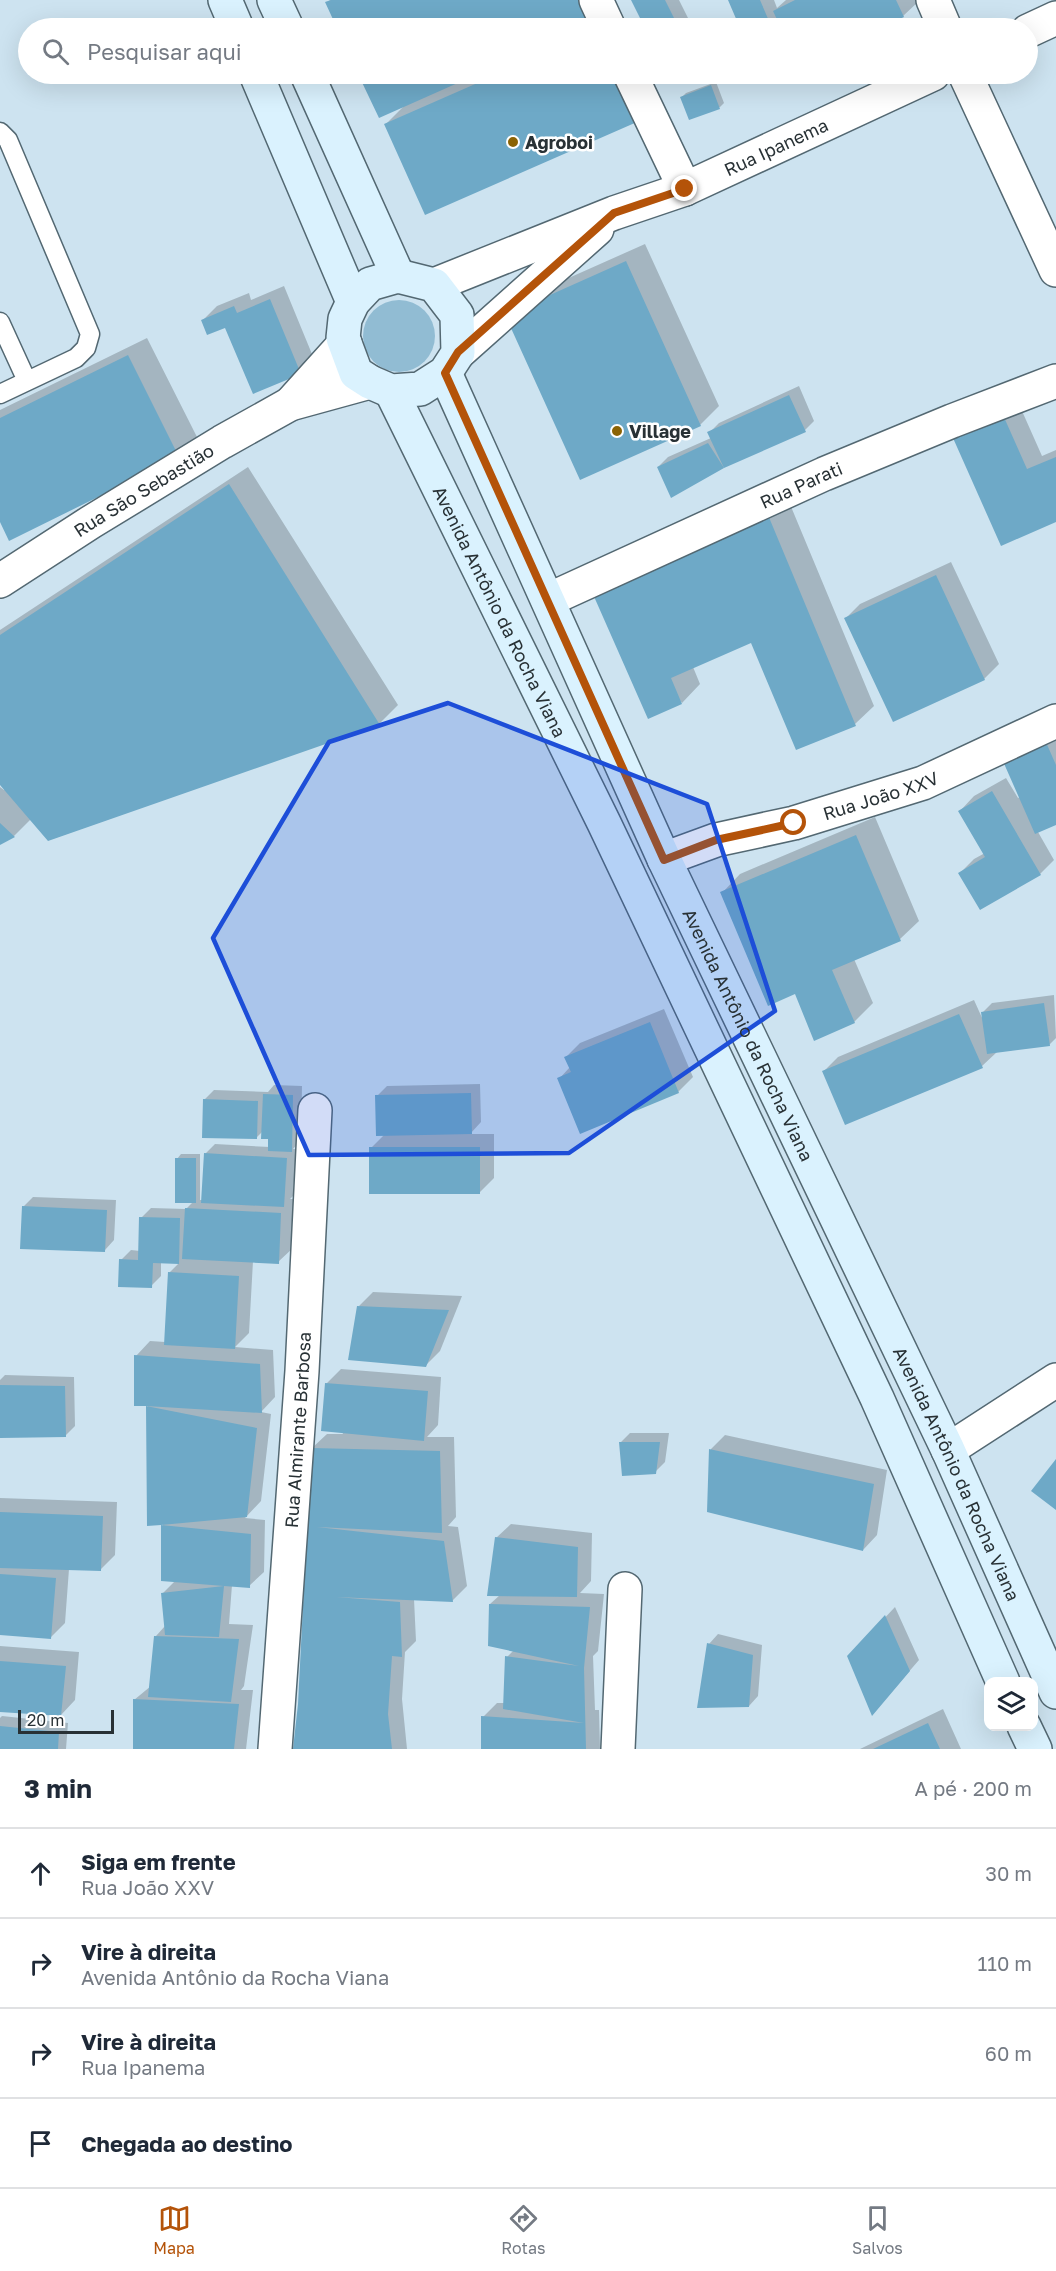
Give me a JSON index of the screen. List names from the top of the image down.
{
  "streets": {
    "main road": ["Avenida Antônio da Rocha Viana"],
    "street": [
      "Rua Ipanema",
      "Rua Parati",
      "Rua São Sebastião",
      "Rua João XXV",
      "Rua Almirante Barbosa"
    ]
  },
  "crossings": [
    ["Rua Ipanema", "Rua São Sebastião"],
    ["Rua Ipanema", "Avenida Antônio da Rocha Viana"],
    ["Rua Parati", "Avenida Antônio da Rocha Viana"],
    ["Rua São Sebastião", "Avenida Antônio da Rocha Viana"],
    ["Avenida Antônio da Rocha Viana", "Rua João XXV"]
  ],
  "places": ["Agroboi", "Village"],
  "scale_bar": "20 m",
  "page": {
    "search": "Pesquisar aqui",
    "scale": "20 m",
    "heading": ["3 min", "A pé · 200 m"],
    "list": [
      ["Siga em frente", "Rua João XXV", "30 m"],
      ["Vire à direita", "Avenida Antônio da Rocha Viana", "110 m"],
      ["Vire à direita", "Rua Ipanema", "60 m"],
      "Chegada ao destino"
    ],
    "nav": ["Mapa", "Rotas", "Salvos"]
  }
}
